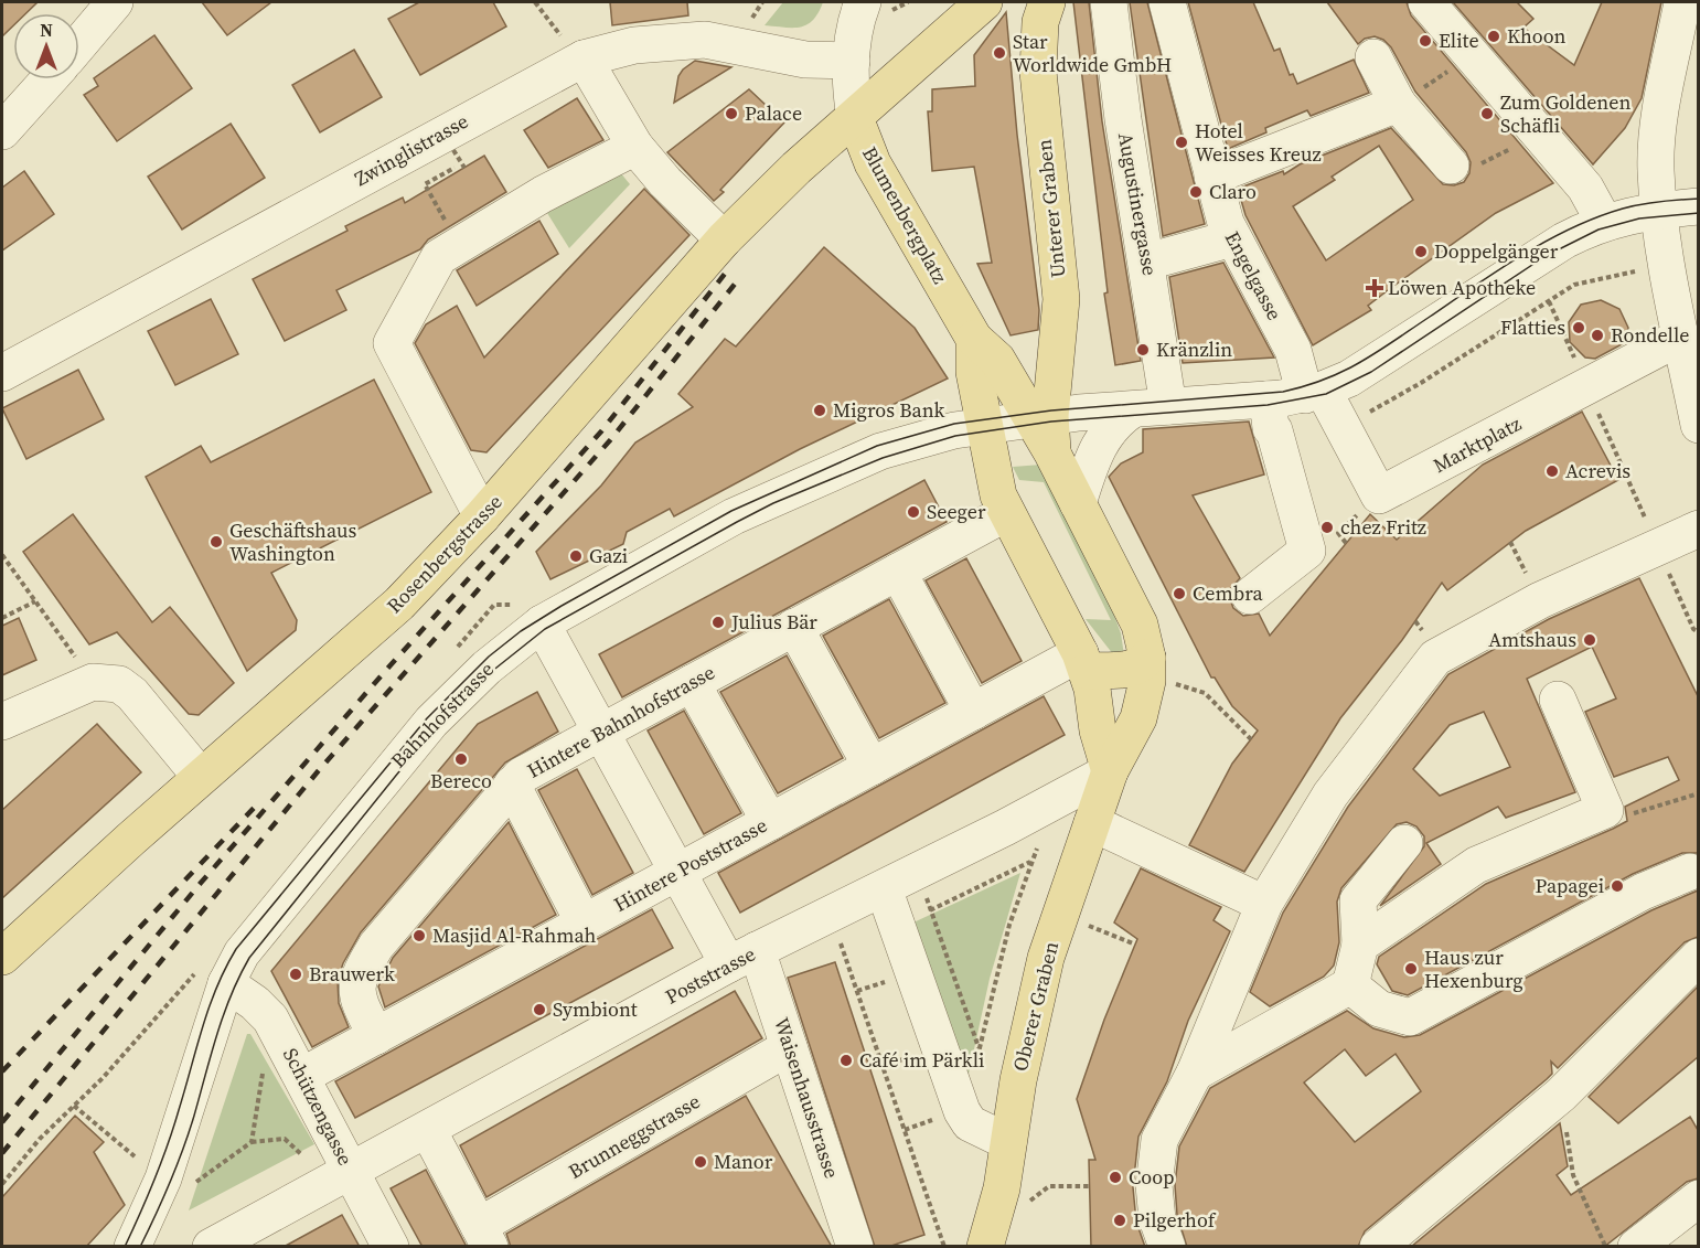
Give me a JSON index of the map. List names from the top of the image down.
{
  "streets": {
    "main road": [
      "Unterer Graben",
      "Blumenbergplatz",
      "Rosenbergstrasse",
      "Oberer Graben"
    ],
    "street": [
      "Zwinglistrasse",
      "Augustinergasse",
      "Engelgasse",
      "Marktplatz",
      "Bahnhofstrasse",
      "Hintere Bahnhofstrasse",
      "Hintere Poststrasse",
      "Poststrasse",
      "Waisenhausstrasse",
      "Schützengasse",
      "Brunneggstrasse"
    ]
  },
  "crossings": [
    ["Zwinglistrasse", "Blumenbergplatz"],
    ["Unterer Graben", "Bahnhofstrasse"],
    ["Unterer Graben", "Oberer Graben"],
    ["Blumenbergplatz", "Rosenbergstrasse"],
    ["Blumenbergplatz", "Oberer Graben"],
    ["Engelgasse", "Marktplatz"],
    ["Bahnhofstrasse", "Oberer Graben"],
    ["Bahnhofstrasse", "Waisenhausstrasse"],
    ["Bahnhofstrasse", "Schützengasse"],
    ["Hintere Bahnhofstrasse", "Hintere Poststrasse"],
    ["Hintere Bahnhofstrasse", "Waisenhausstrasse"],
    ["Hintere Poststrasse", "Waisenhausstrasse"],
    ["Hintere Poststrasse", "Schützengasse"],
    ["Poststrasse", "Oberer Graben"],
    ["Poststrasse", "Waisenhausstrasse"],
    ["Poststrasse", "Schützengasse"],
    ["Waisenhausstrasse", "Brunneggstrasse"]
  ],
  "places": {
    "other": [
      "Khoon",
      "Elite",
      "Star Worldwide GmbH",
      "Palace",
      "Zum Goldenen Schäfli",
      "Hotel Weisses Kreuz",
      "Claro",
      "Doppelgänger",
      "Flatties",
      "Rondelle",
      "Kränzlin",
      "Migros Bank",
      "Acrevis",
      "Seeger",
      "chez Fritz",
      "Geschäftshaus Washington",
      "Gazi",
      "Cembra",
      "Julius Bär",
      "Amtshaus",
      "Bereco",
      "Papagei",
      "Masjid Al-Rahmah",
      "Haus zur Hexenburg",
      "Brauwerk",
      "Symbiont",
      "Café im Pärkli",
      "Manor",
      "Coop",
      "Pilgerhof"
    ],
    "health": ["Löwen Apotheke"]
  },
  "north": "top"
}
